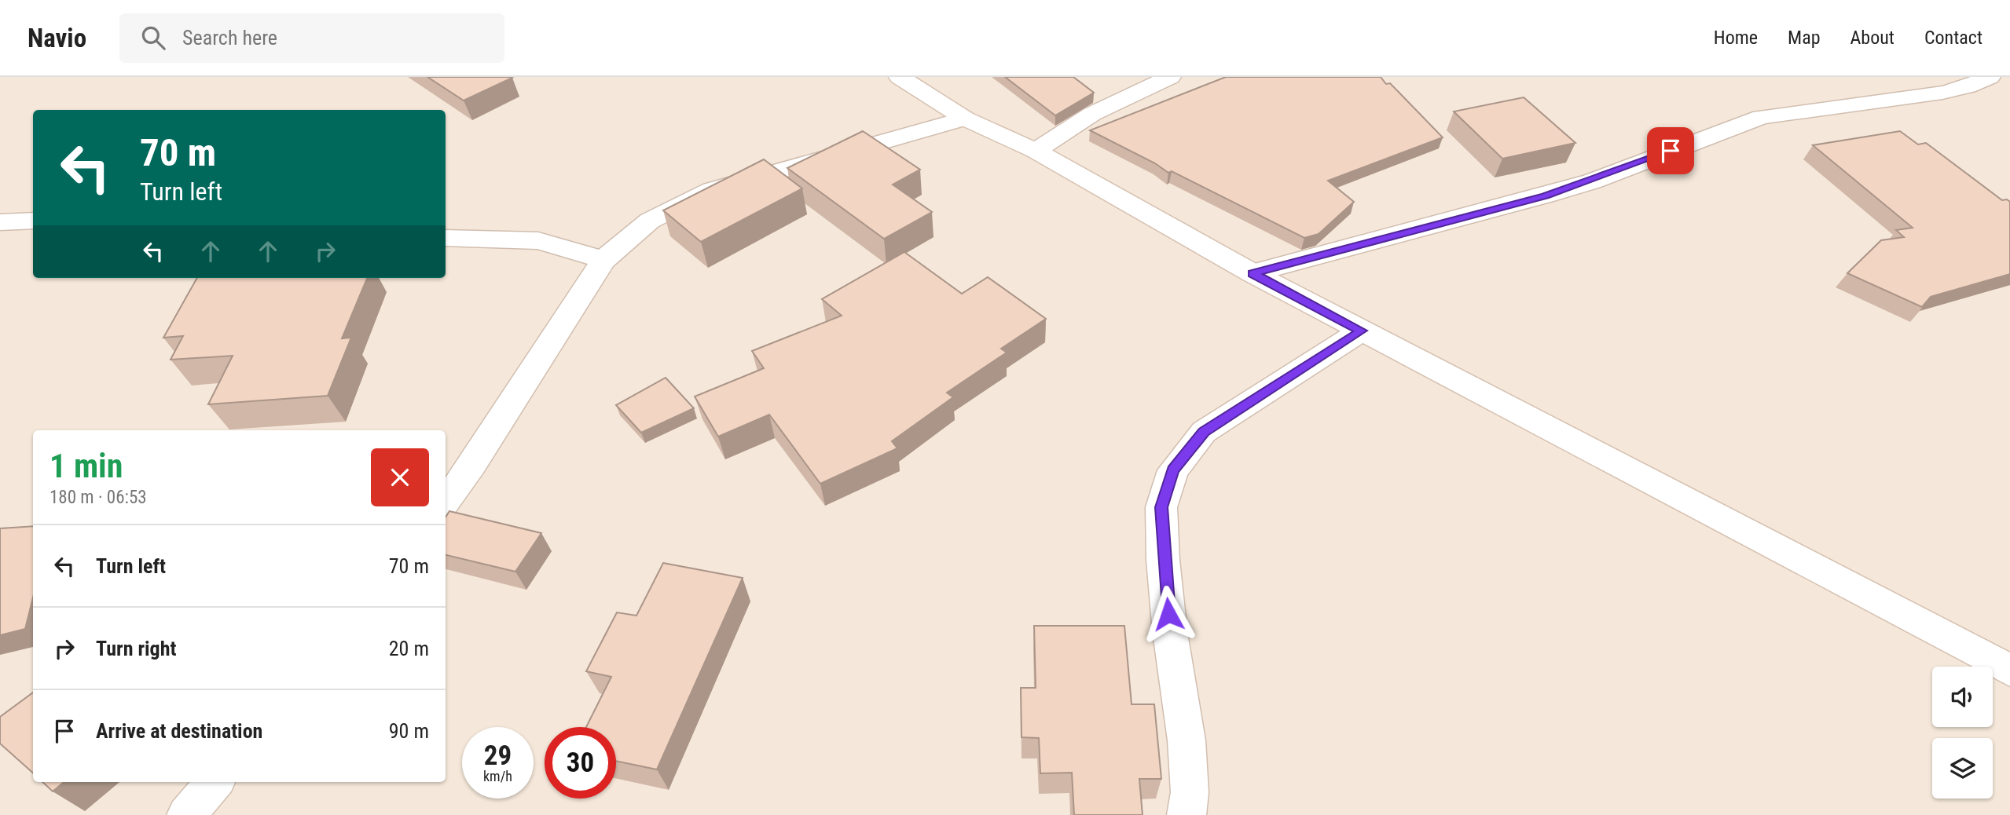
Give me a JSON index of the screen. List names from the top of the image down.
{
  "page": {
    "header": "Navio",
    "search": "Search here",
    "nav": [
      "Home",
      "Map",
      "About",
      "Contact"
    ],
    "turn": ["70 m", "Turn left"],
    "heading": ["1 min", "180 m · 06:53"],
    "list": [
      {
        "name": "Turn left",
        "value": "70 m"
      },
      {
        "name": "Turn right",
        "value": "20 m"
      },
      {
        "name": "Arrive at destination",
        "value": "90 m"
      }
    ],
    "speed": "29 km/h",
    "limit": "30"
  }
}
